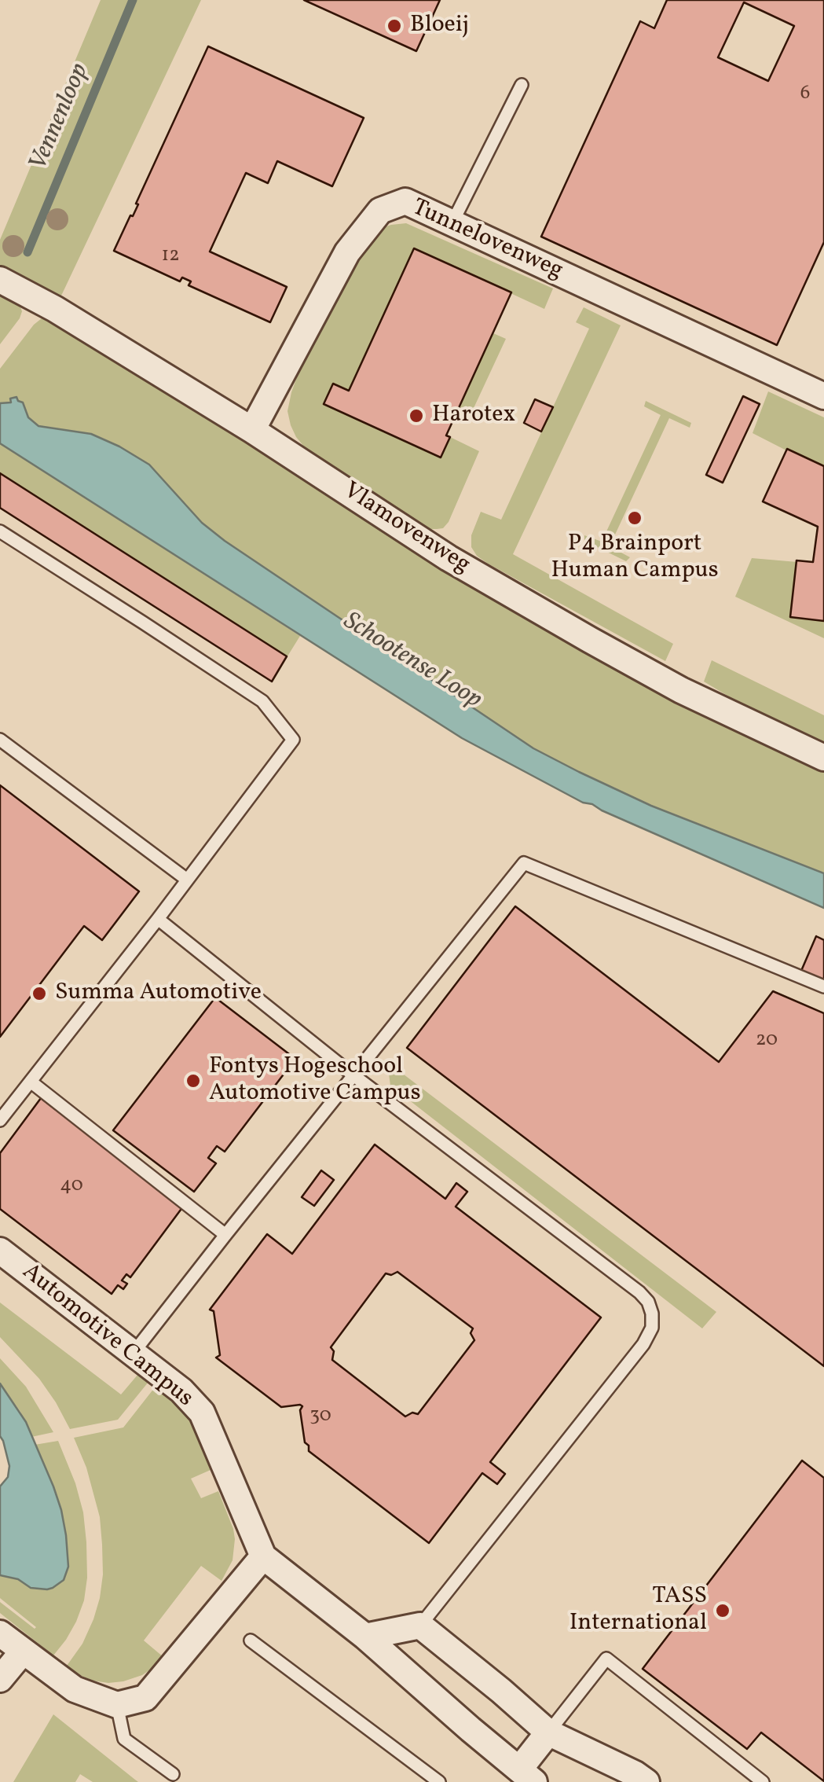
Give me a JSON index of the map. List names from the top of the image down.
{
  "streets": {
    "street": ["Tunnelovenweg", "Vlamovenweg", "Automotive Campus"]
  },
  "crossings": [
    ["Tunnelovenweg", "Vlamovenweg"]
  ],
  "water": ["Vennenloop", "Schootense Loop"],
  "places": [
    "Bloeij",
    "Harotex",
    "P4 Brainport Human Campus",
    "Summa Automotive",
    "Fontys Hogeschool Automotive Campus",
    "TASS International"
  ],
  "house_numbers": [
    "6",
    "12",
    "20",
    "40",
    "30"
  ]
}
